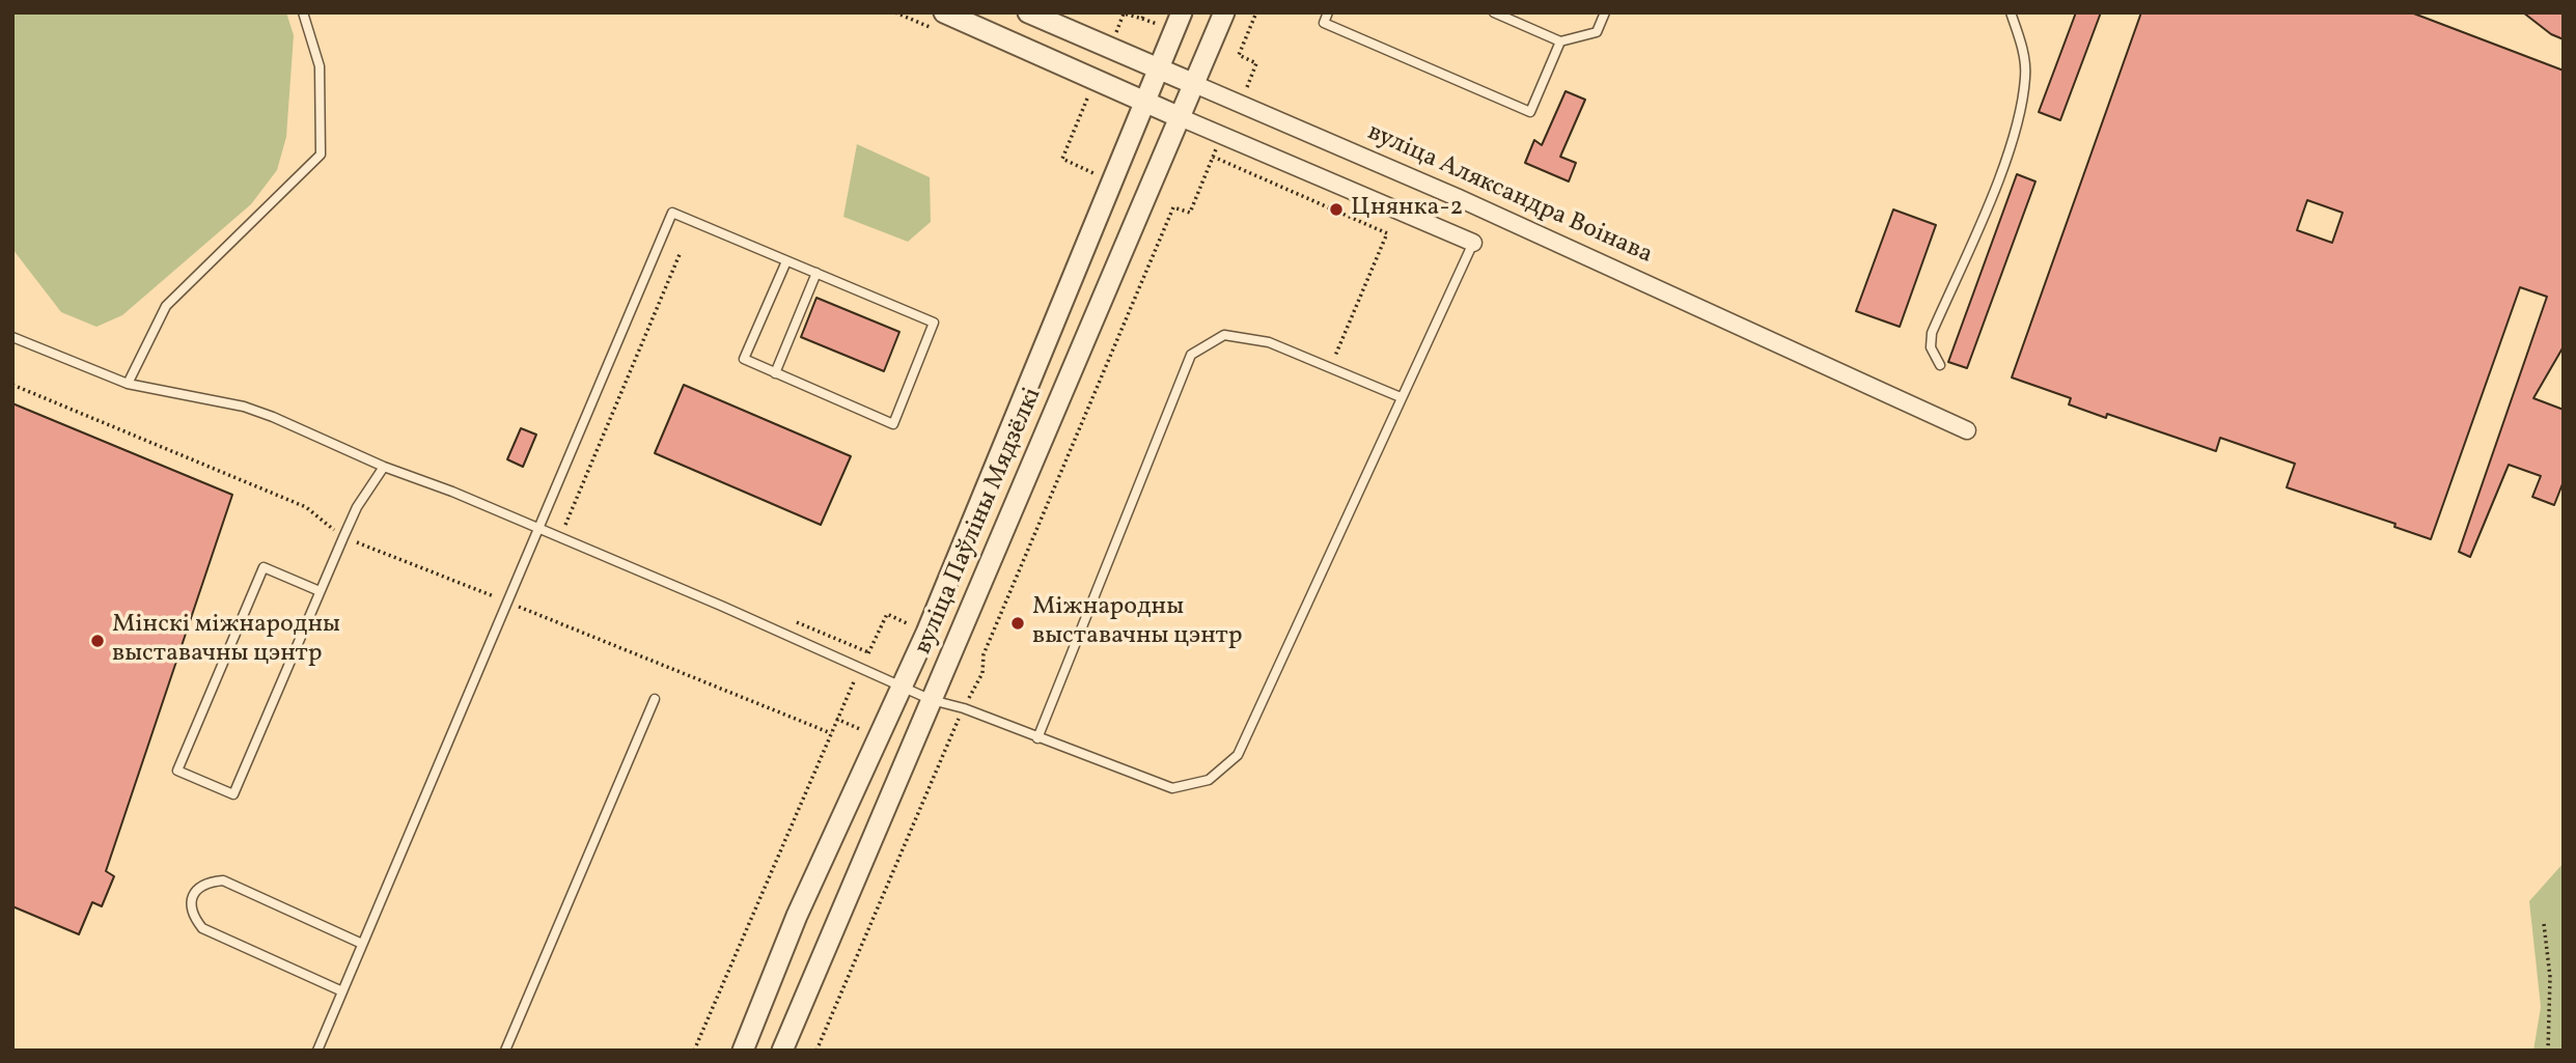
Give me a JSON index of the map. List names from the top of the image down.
{
  "streets": {
    "street": ["вуліца Аляксандра Воінава", "вуліца Паўліны Мядзёлкі"]
  },
  "crossings": [
    ["вуліца Аляксандра Воінава", "вуліца Паўліны Мядзёлкі"]
  ],
  "places": ["Цнянка-2", "Міжнародны выставачны цэнтр", "Мінскі міжнародны выставачны цэнтр"]
}
